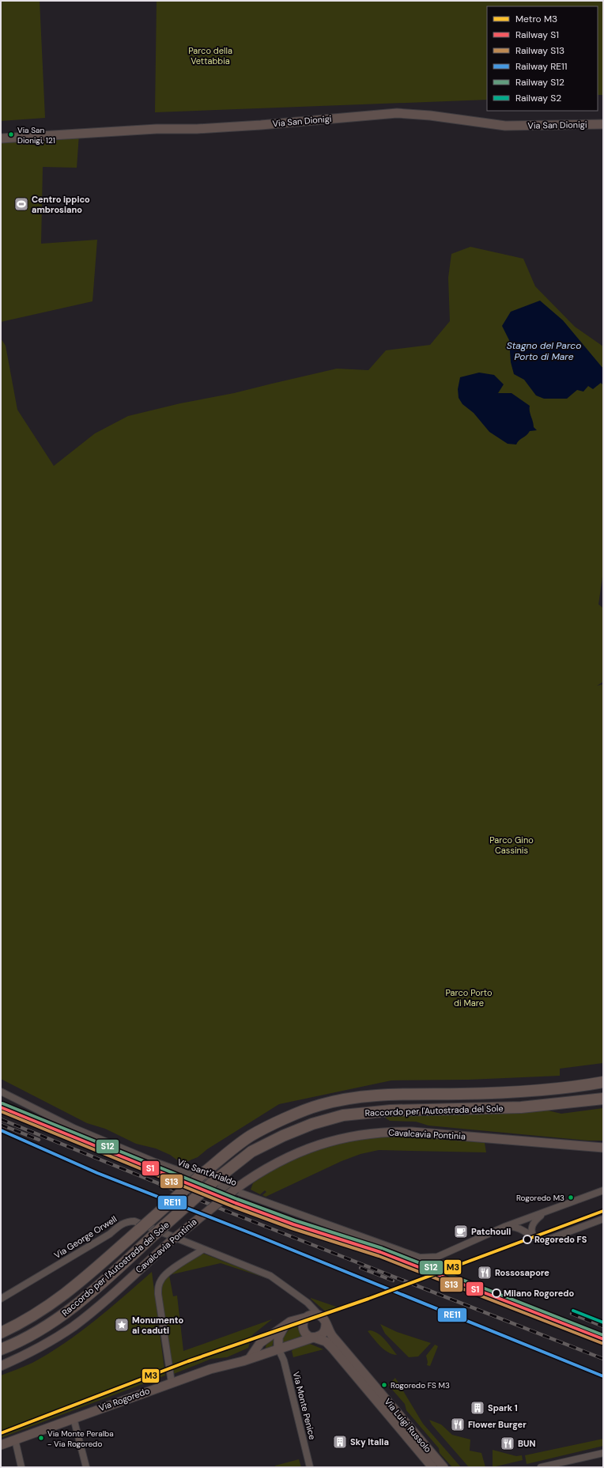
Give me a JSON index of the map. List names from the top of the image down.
{
  "streets": {
    "highway": ["Raccordo per l'Autostrada del Sole"],
    "street": [
      "Via San Dionigi",
      "Cavalcavia Pontinia",
      "Via Sant'Arialdo",
      "Via George Orwell",
      "Via Rogoredo",
      "Via Monte Penice",
      "Via Luigi Russolo"
    ]
  },
  "crossings": [
    ["Via George Orwell", "Via Rogoredo"],
    ["Via George Orwell", "Via Luigi Russolo"],
    ["Via Rogoredo", "Via Monte Penice"],
    ["Via Rogoredo", "Via Luigi Russolo"]
  ],
  "water": ["Stagno del Parco Porto di Mare"],
  "parks": ["Parco della Vettabbia", "Parco Gino Cassinis", "Parco Porto di Mare"],
  "places": {
    "other": [
      "Via San Dionigi, 121",
      "Rogoredo M3",
      "Rogoredo FS",
      "Milano Rogoredo",
      "Rogoredo FS M3",
      "Via Monte Peralba - Via Rogoredo"
    ],
    "sports": ["Centro ippico ambrosiano"],
    "cafe": ["Patchouli"],
    "restaurant": ["Rossosapore", "Flower Burger", "BUN"],
    "place": ["Monumento ai caduti"],
    "building": ["Spark 1", "Sky Italia"]
  },
  "lines": [
    "rail line S12",
    "rail line S1",
    "rail line S13",
    "rail line RE11",
    "metro line M3",
    "rail line S2"
  ],
  "legend": [
    "Metro M3",
    "Railway S1",
    "Railway S13",
    "Railway RE11",
    "Railway S12",
    "Railway S2"
  ]
}
